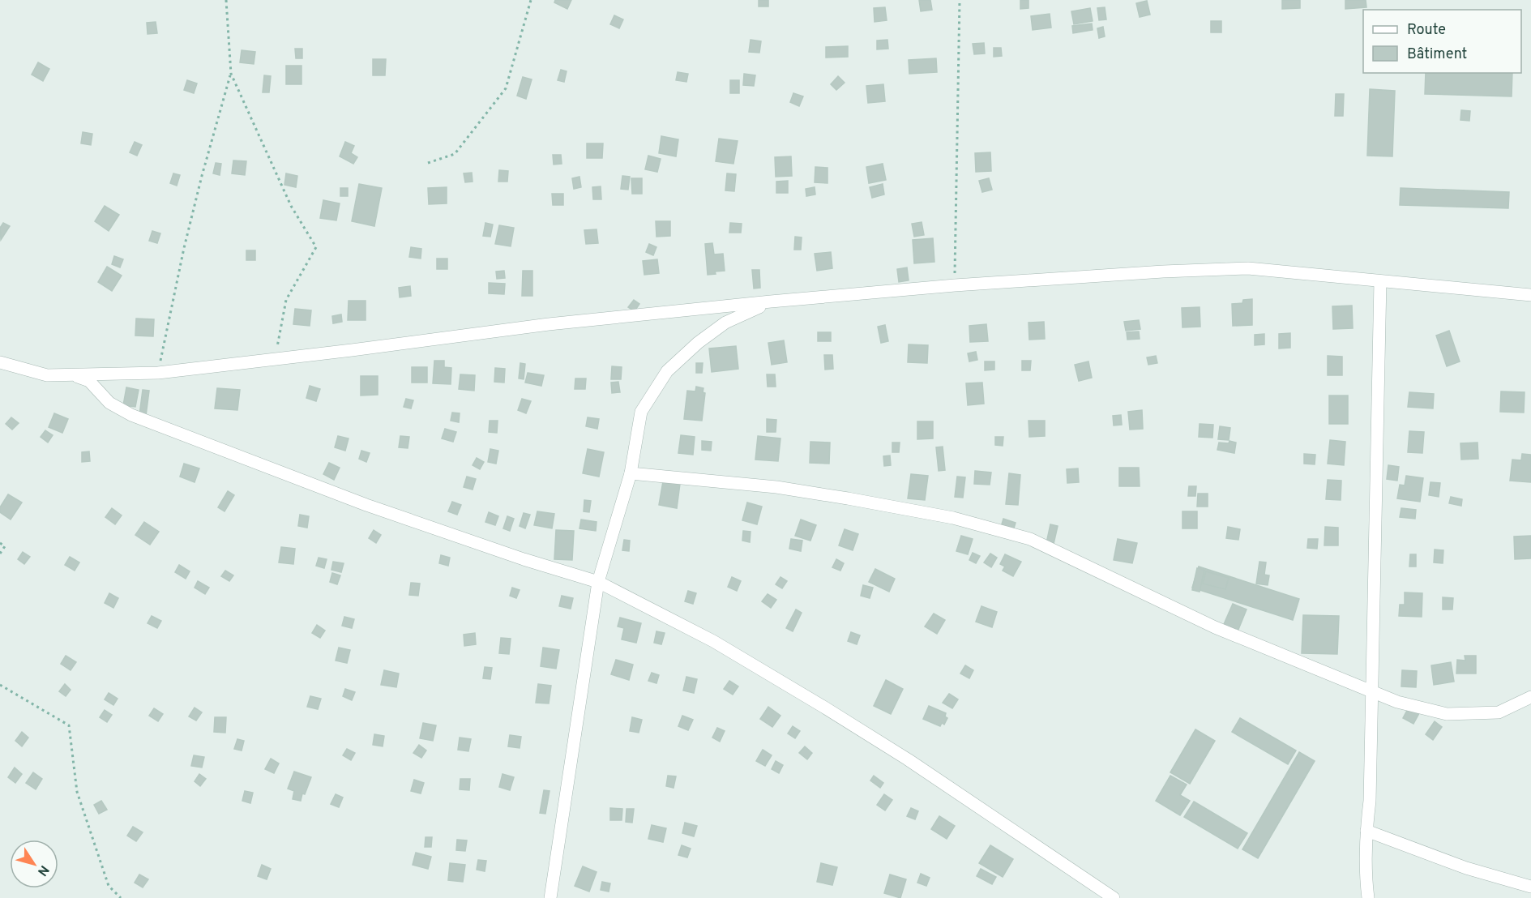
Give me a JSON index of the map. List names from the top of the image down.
{
  "legend": ["Route", "Bâtiment"],
  "north": "bottom right"
}
